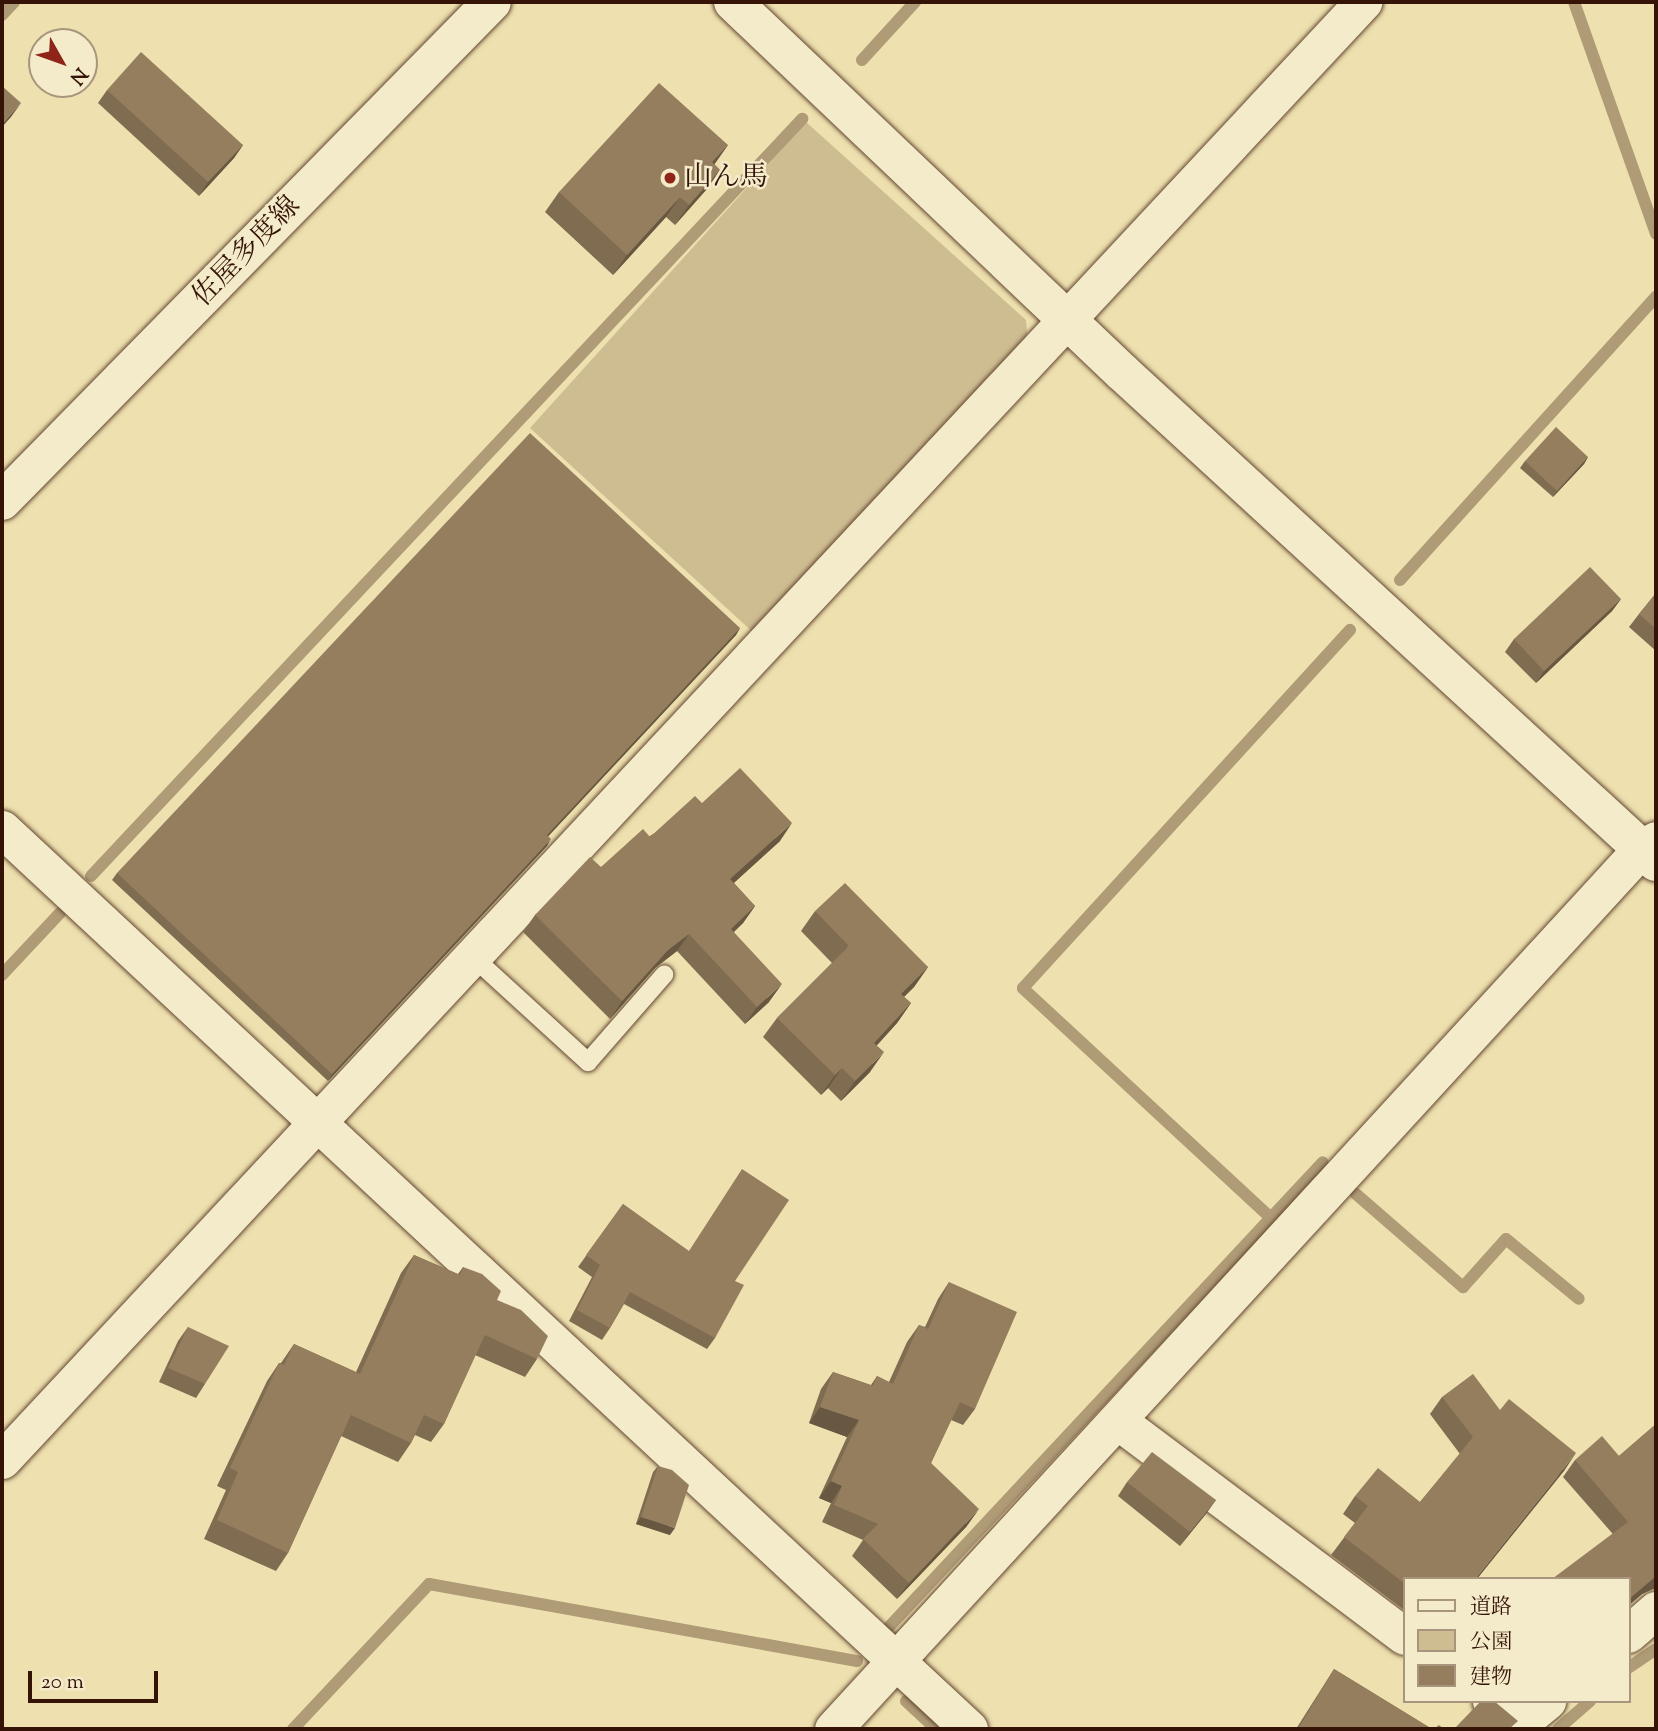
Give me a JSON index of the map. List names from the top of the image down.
{
  "streets": {
    "street": ["佐屋多度線"]
  },
  "places": ["山ん馬"],
  "legend": ["道路", "公園", "建物"],
  "scale_bar": "20 m",
  "north": "bottom right"
}
